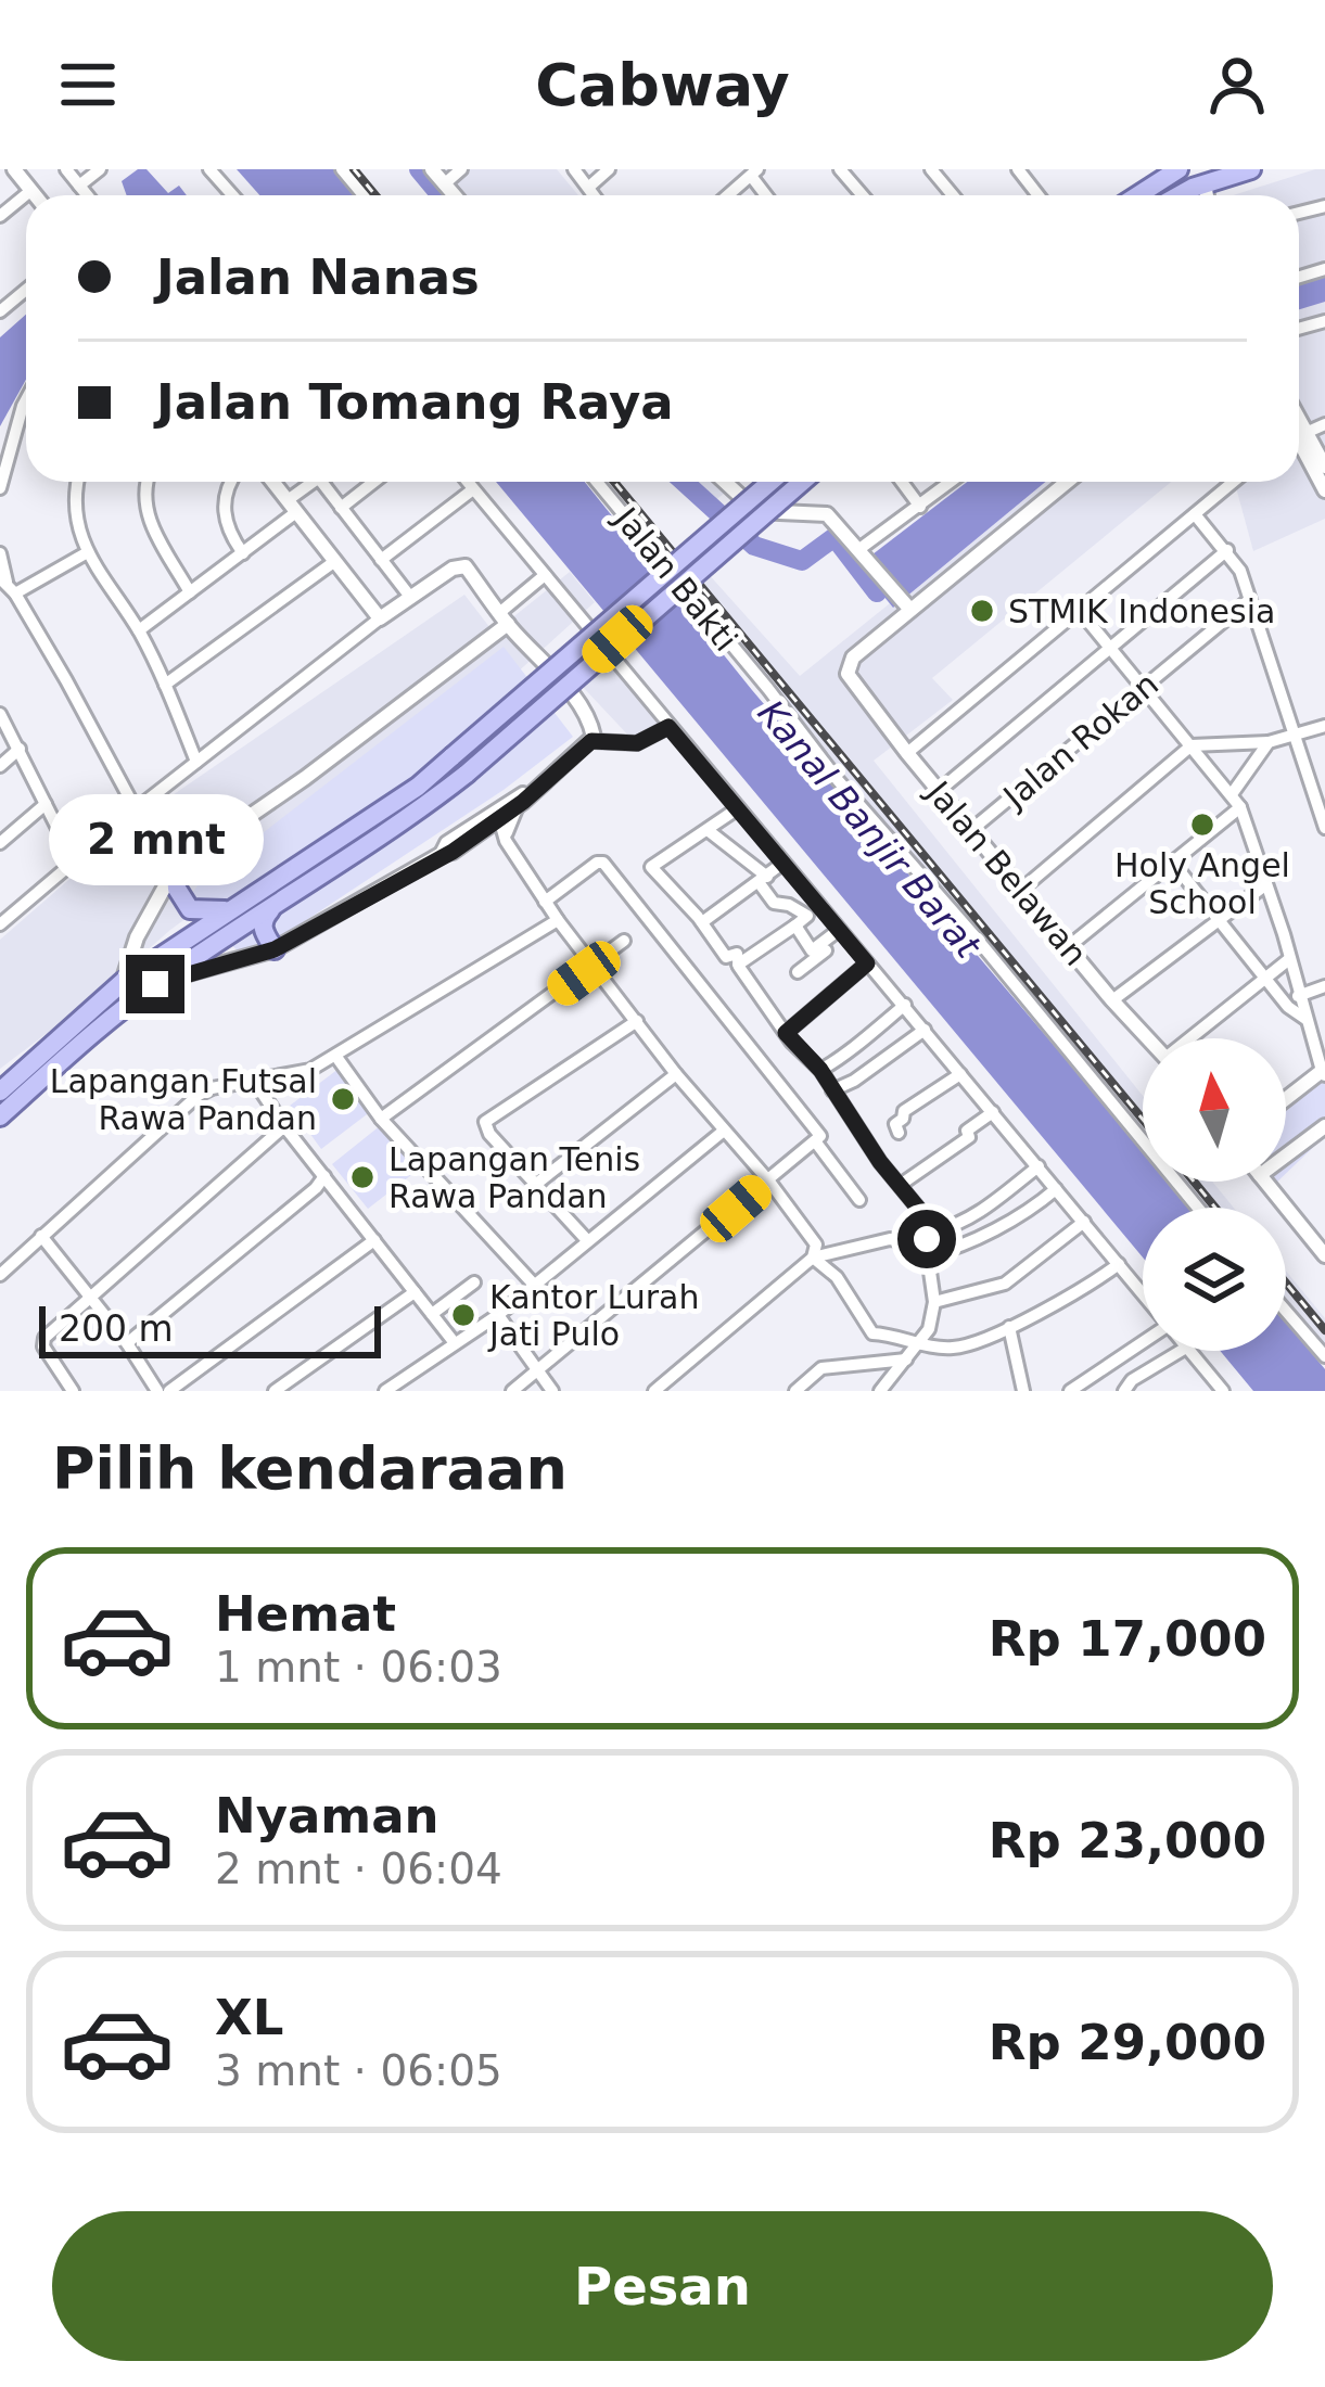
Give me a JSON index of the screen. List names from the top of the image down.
{
  "streets": {
    "street": ["Jalan Bakti", "Jalan Rokan", "Jalan Belawan"]
  },
  "crossings": [
    ["Jalan Rokan", "Jalan Belawan"]
  ],
  "water": ["Kanal Banjir Barat"],
  "places": [
    "STMIK Indonesia",
    "Holy Angel School",
    "Lapangan Futsal Rawa Pandan",
    "Lapangan Tenis Rawa Pandan",
    "Kantor Lurah Jati Pulo"
  ],
  "scale_bar": "200 m",
  "north": "top",
  "page": {
    "header": "Cabway",
    "banner": ["Jalan Nanas", "Jalan Tomang Raya"],
    "bubble": "2 mnt",
    "scale": "200 m",
    "heading": "Pilih kendaraan",
    "list": [
      {
        "name": "Hemat",
        "note": "1 mnt · 06:03",
        "value": "Rp 17,000"
      },
      {
        "name": "Nyaman",
        "note": "2 mnt · 06:04",
        "value": "Rp 23,000"
      },
      {
        "name": "XL",
        "note": "3 mnt · 06:05",
        "value": "Rp 29,000"
      }
    ],
    "buttons": "Pesan"
  }
}
